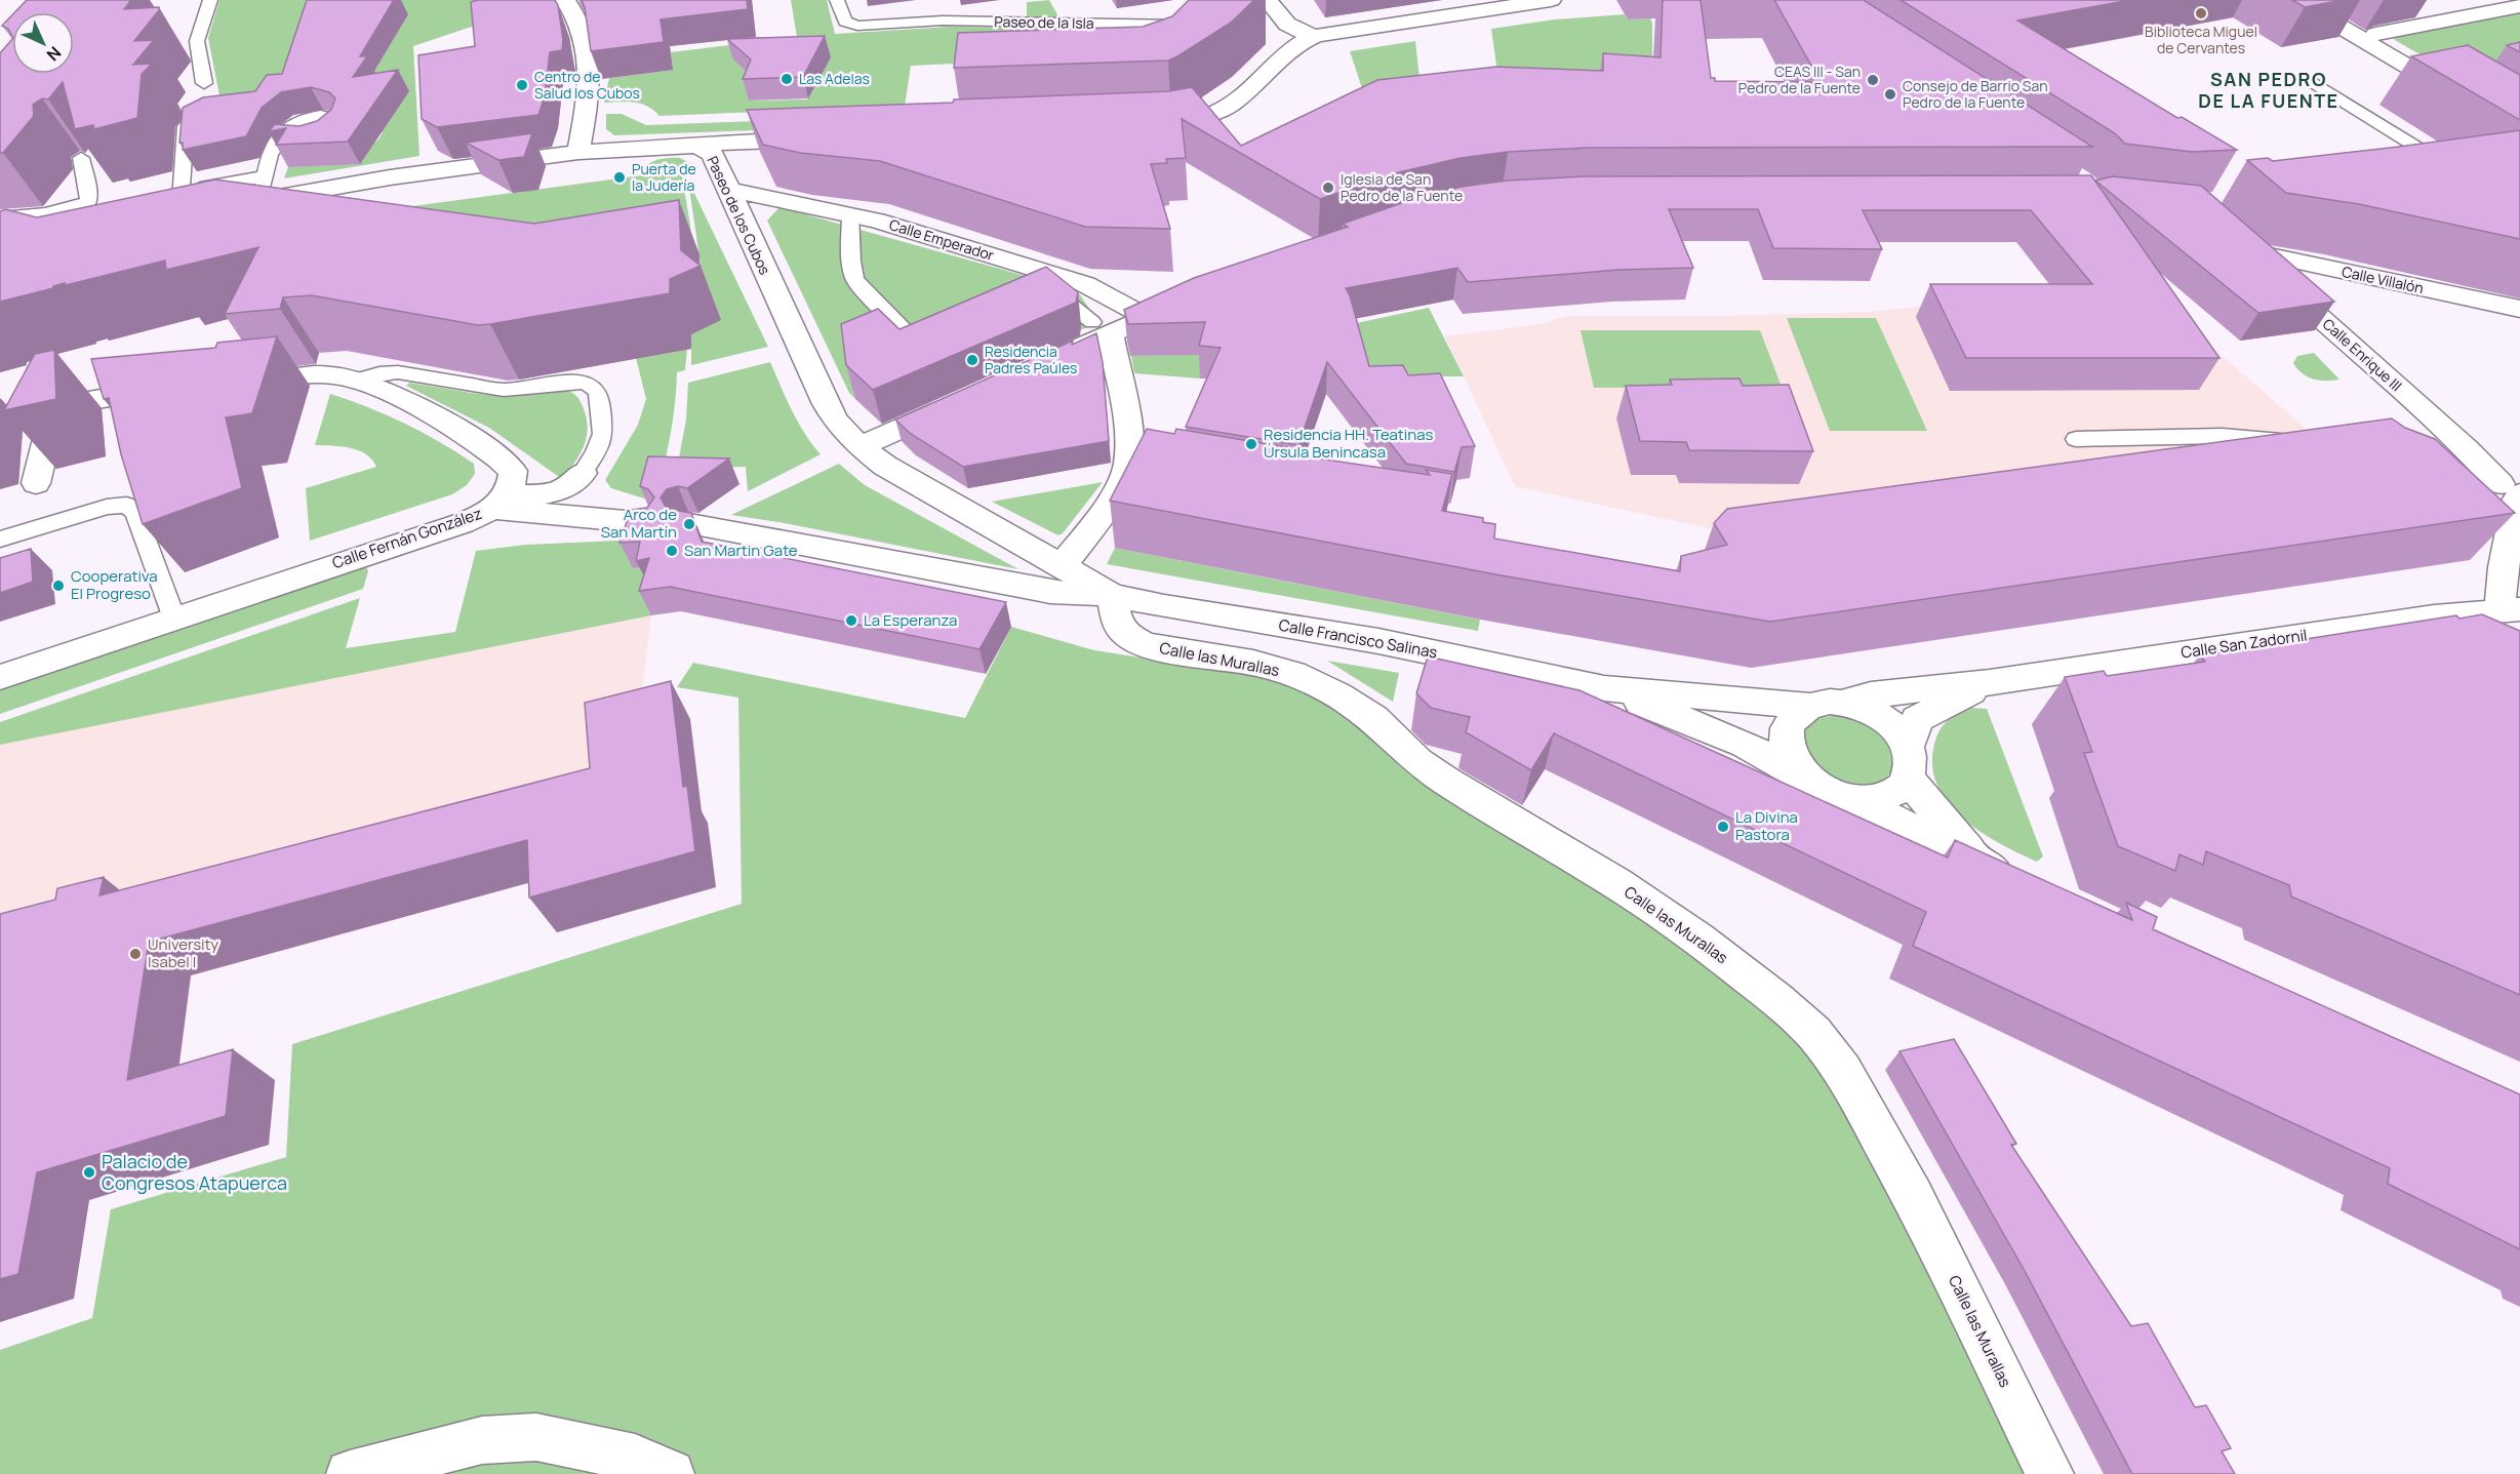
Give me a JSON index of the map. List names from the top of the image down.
{
  "streets": {
    "street": [
      "Paseo de los Cubos",
      "Calle Emperador",
      "Calle Villalón",
      "Calle Enrique III",
      "Calle Fernán González",
      "Calle Francisco Salinas",
      "Calle San Zadornil",
      "Calle las Murallas"
    ],
    "lane": ["Paseo de la Isla"]
  },
  "crossings": [
    ["Paseo de los Cubos", "Calle Emperador"],
    ["Paseo de los Cubos", "Calle Francisco Salinas"],
    ["Calle Villalón", "Calle Enrique III"],
    ["Calle Enrique III", "Calle San Zadornil"],
    ["Calle Francisco Salinas", "Calle San Zadornil"],
    ["Calle Francisco Salinas", "Calle las Murallas"]
  ],
  "districts": ["SAN PEDRO DE LA FUENTE"],
  "places": [
    "Biblioteca Miguel de Cervantes",
    "Las Adelas",
    "CEAS III - San Pedro de la Fuente",
    "Centro de Salud los Cubos",
    "Consejo de Barrio San Pedro de la Fuente",
    "Puerta de la Judería",
    "Iglesia de San Pedro de la Fuente",
    "Residencia Padres Paúles",
    "Residencia HH. Teatinas Úrsula Benincasa",
    "Arco de San Martín",
    "San Martin Gate",
    "Cooperativa El Progreso",
    "La Esperanza",
    "La Divina Pastora",
    "University Isabel I",
    "Palacio de Congresos Atapuerca"
  ],
  "north": "bottom right"
}
